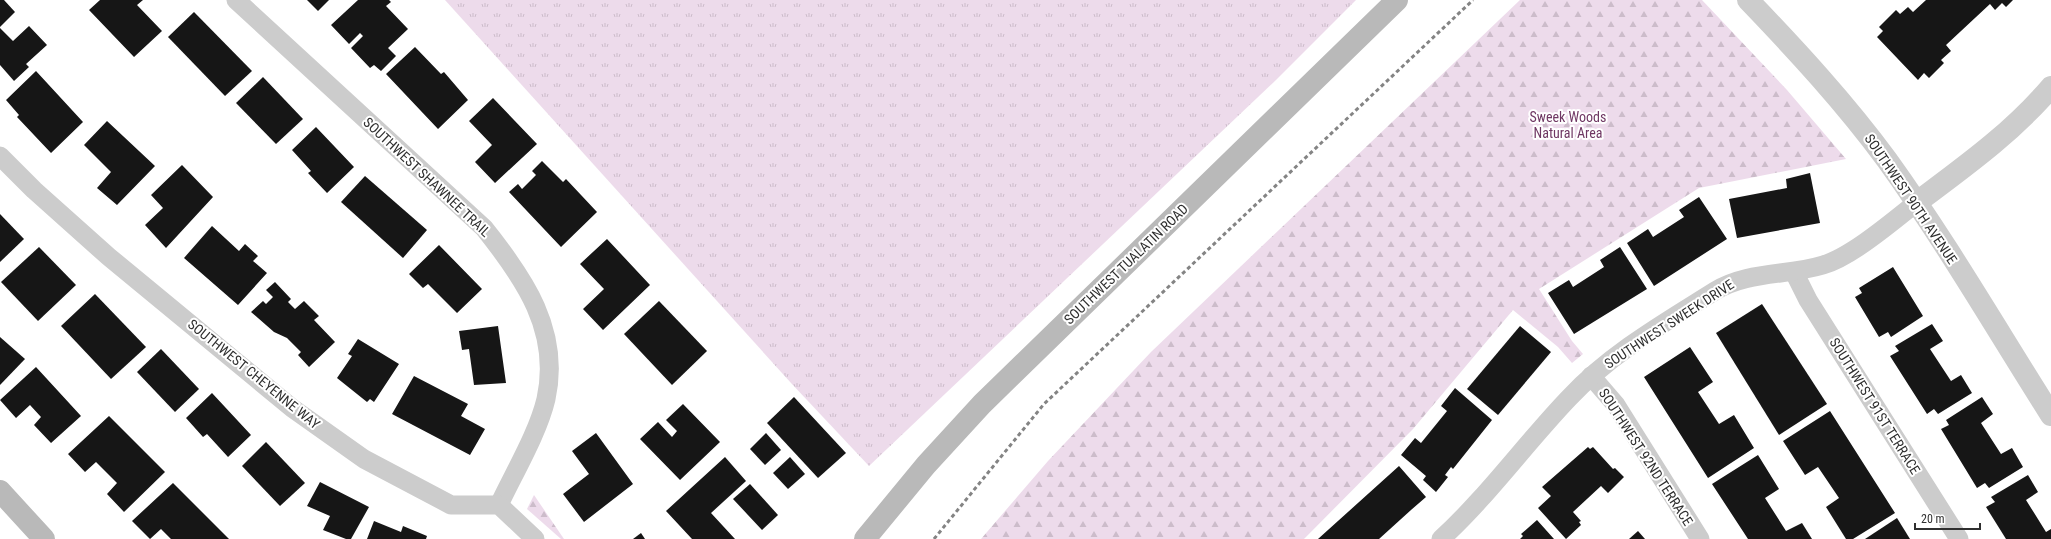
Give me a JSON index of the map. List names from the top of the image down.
{
  "streets": {
    "main road": ["SOUTHWEST TUALATIN ROAD"],
    "street": [
      "SOUTHWEST SHAWNEE TRAIL",
      "SOUTHWEST 90TH AVENUE",
      "SOUTHWEST SWEEK DRIVE",
      "SOUTHWEST CHEYENNE WAY",
      "SOUTHWEST 91ST TERRACE",
      "SOUTHWEST 92ND TERRACE"
    ]
  },
  "crossings": [
    ["SOUTHWEST SHAWNEE TRAIL", "SOUTHWEST CHEYENNE WAY"],
    ["SOUTHWEST 90TH AVENUE", "SOUTHWEST SWEEK DRIVE"],
    ["SOUTHWEST SWEEK DRIVE", "SOUTHWEST 91ST TERRACE"],
    ["SOUTHWEST SWEEK DRIVE", "SOUTHWEST 92ND TERRACE"]
  ],
  "parks": ["Sweek Woods Natural Area"],
  "scale_bar": "20 m"
}
